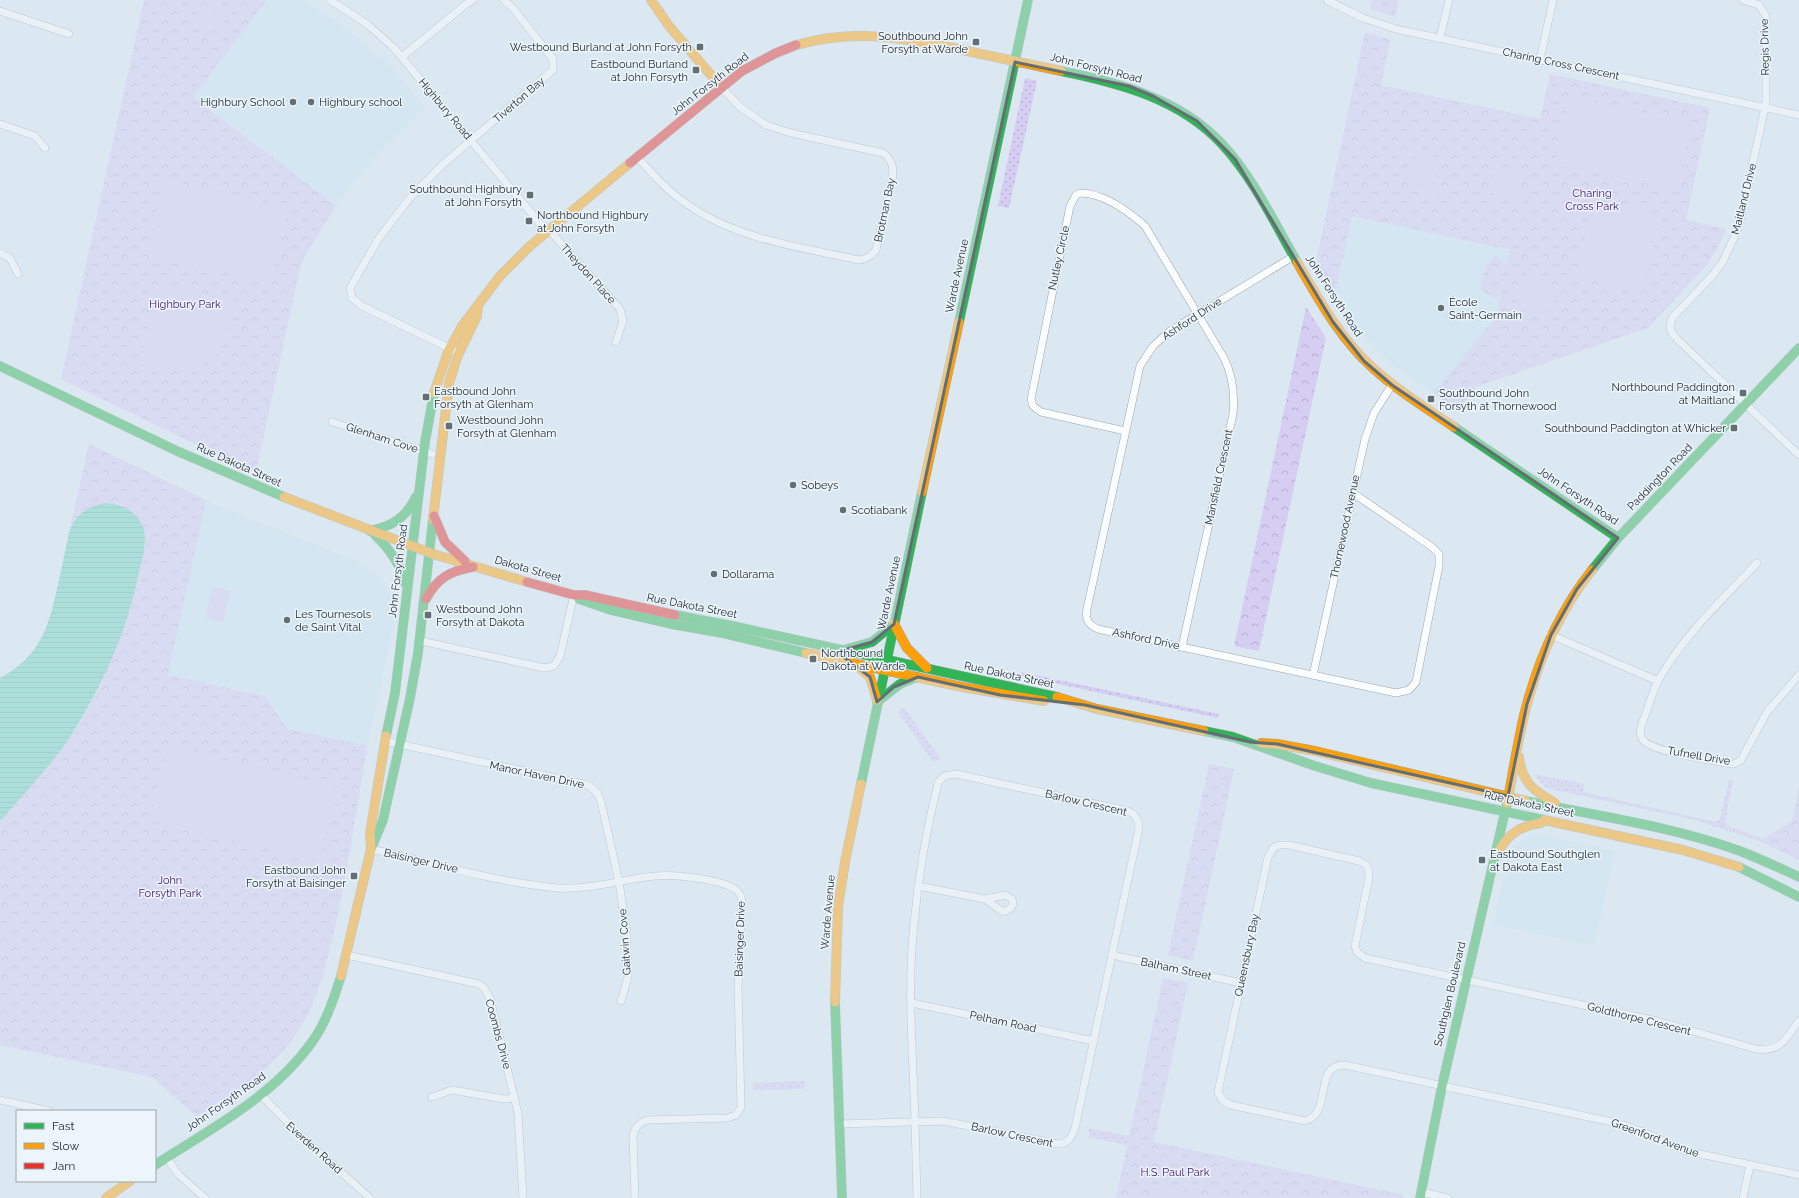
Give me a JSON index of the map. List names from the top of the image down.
{
  "streets": {
    "street": [
      "Regis Drive",
      "Charing Cross Crescent",
      "John Forsyth Road",
      "Tiverton Bay",
      "Highbury Road",
      "Maitland Drive",
      "Brotman Bay",
      "Nutley Circle",
      "Theydon Place",
      "Warde Avenue",
      "Ashford Drive",
      "Glenham Cove",
      "Rue Dakota Street",
      "Mansfield Crescent",
      "Paddington Road",
      "Thornewood Avenue",
      "Dakota Street",
      "Tufnell Drive",
      "Manor Haven Drive",
      "Barlow Crescent",
      "Baisinger Drive",
      "Gaitwin Cove",
      "Queensbury Bay",
      "Balham Street",
      "Southglen Boulevard",
      "Goldthorpe Crescent",
      "Pelham Road",
      "Coombs Drive",
      "Greenford Avenue",
      "Everden Road"
    ]
  },
  "crossings": [
    ["Regis Drive", "Charing Cross Crescent"],
    ["Regis Drive", "Maitland Drive"],
    ["Charing Cross Crescent", "Maitland Drive"],
    ["John Forsyth Road", "Tiverton Bay"],
    ["John Forsyth Road", "Highbury Road"],
    ["John Forsyth Road", "Brotman Bay"],
    ["John Forsyth Road", "Theydon Place"],
    ["John Forsyth Road", "Warde Avenue"],
    ["John Forsyth Road", "Ashford Drive"],
    ["John Forsyth Road", "Glenham Cove"],
    ["John Forsyth Road", "Rue Dakota Street"],
    ["John Forsyth Road", "Paddington Road"],
    ["John Forsyth Road", "Thornewood Avenue"],
    ["John Forsyth Road", "Manor Haven Drive"],
    ["John Forsyth Road", "Baisinger Drive"],
    ["John Forsyth Road", "Coombs Drive"],
    ["John Forsyth Road", "Everden Road"],
    ["Tiverton Bay", "Highbury Road"],
    ["Highbury Road", "Theydon Place"],
    ["Maitland Drive", "Paddington Road"],
    ["Nutley Circle", "Ashford Drive"],
    ["Nutley Circle", "Mansfield Crescent"],
    ["Warde Avenue", "Rue Dakota Street"],
    ["Warde Avenue", "Barlow Crescent"],
    ["Ashford Drive", "Mansfield Crescent"],
    ["Ashford Drive", "Thornewood Avenue"],
    ["Rue Dakota Street", "Paddington Road"],
    ["Rue Dakota Street", "Dakota Street"],
    ["Rue Dakota Street", "Southglen Boulevard"],
    ["Paddington Road", "Southglen Boulevard"],
    ["Manor Haven Drive", "Baisinger Drive"],
    ["Manor Haven Drive", "Gaitwin Cove"],
    ["Barlow Crescent", "Balham Street"],
    ["Barlow Crescent", "Pelham Road"],
    ["Baisinger Drive", "Gaitwin Cove"],
    ["Queensbury Bay", "Balham Street"],
    ["Queensbury Bay", "Southglen Boulevard"],
    ["Queensbury Bay", "Goldthorpe Crescent"],
    ["Queensbury Bay", "Greenford Avenue"],
    ["Southglen Boulevard", "Goldthorpe Crescent"],
    ["Southglen Boulevard", "Greenford Avenue"]
  ],
  "parks": [
    "Charing Cross Park",
    "Highbury Park",
    "John Forsyth Park",
    "H.S. Paul Park"
  ],
  "places": {
    "transit": [
      "Southbound John Forsyth at Warde",
      "Westbound Burland at John Forsyth",
      "Eastbound Burland at John Forsyth",
      "Southbound Highbury at John Forsyth",
      "Northbound Highbury at John Forsyth",
      "Northbound Paddington at Maitland",
      "Eastbound John Forsyth at Glenham",
      "Southbound John Forsyth at Thornewood",
      "Westbound John Forsyth at Glenham",
      "Southbound Paddington at Whicker",
      "Westbound John Forsyth at Dakota",
      "Northbound Dakota at Warde",
      "Eastbound Southglen at Dakota East",
      "Eastbound John Forsyth at Baisinger"
    ],
    "other": [
      "Highbury School",
      "Highbury school",
      "École Saint-Germain",
      "Sobeys",
      "Scotiabank",
      "Dollarama",
      "Les Tournesols de Saint Vital"
    ]
  },
  "legend": ["Fast", "Slow", "Jam"]
}
